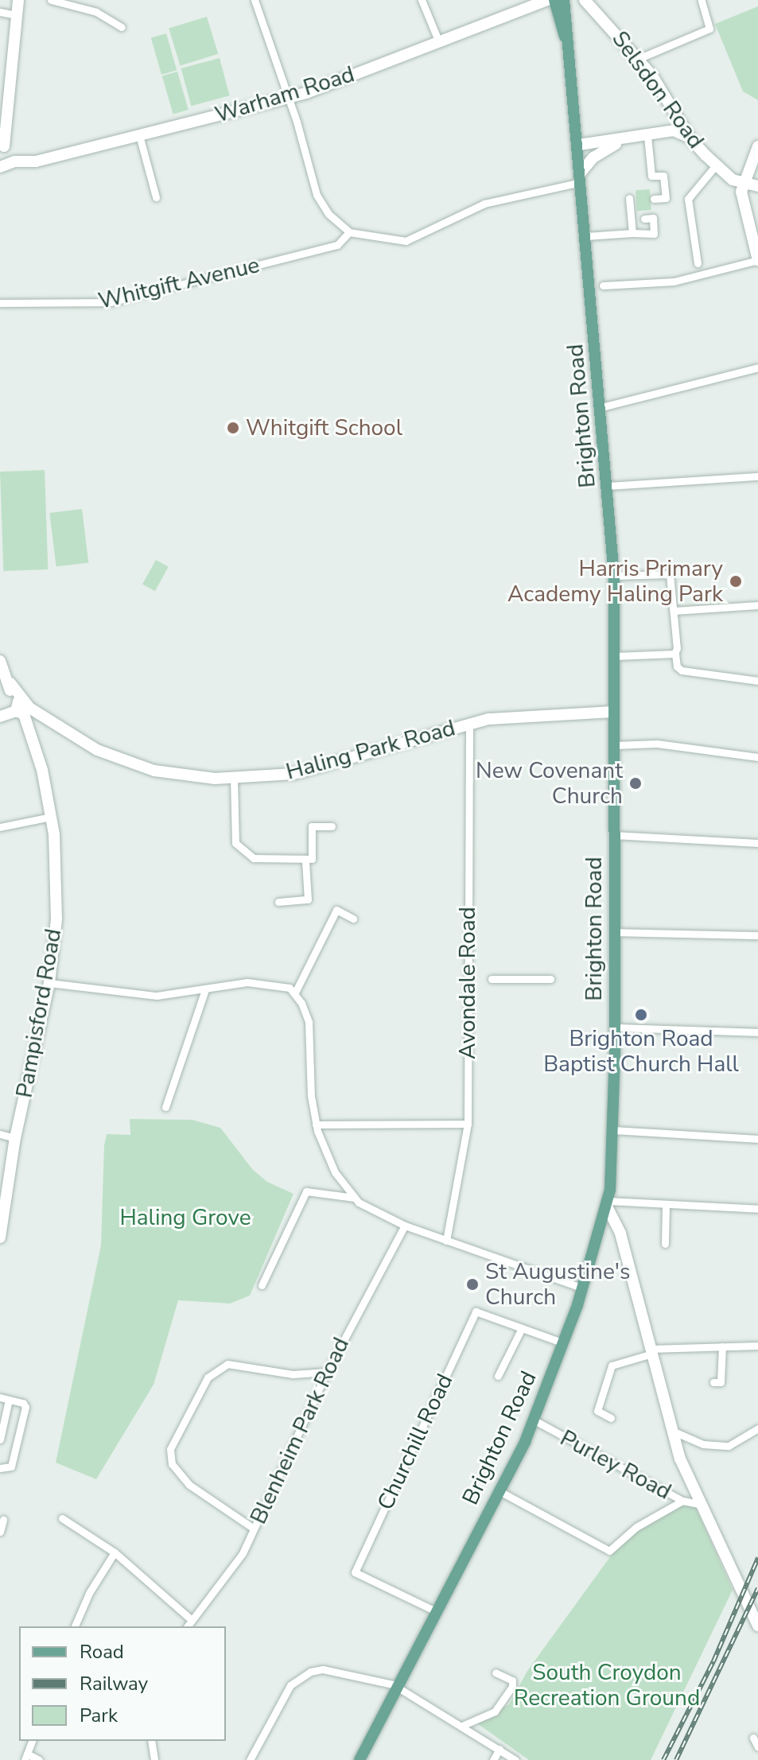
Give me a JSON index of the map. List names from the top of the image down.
{
  "streets": {
    "main road": [
      "Selsdon Road",
      "Warham Road",
      "Brighton Road",
      "Haling Park Road",
      "Pampisford Road"
    ],
    "street": [
      "Whitgift Avenue",
      "Avondale Road",
      "Blenheim Park Road",
      "Churchill Road",
      "Purley Road"
    ]
  },
  "crossings": [
    ["Brighton Road", "Haling Park Road"],
    ["Brighton Road", "Churchill Road"],
    ["Brighton Road", "Purley Road"],
    ["Haling Park Road", "Avondale Road"],
    ["Haling Park Road", "Pampisford Road"]
  ],
  "parks": ["Haling Grove", "South Croydon Recreation Ground"],
  "places": [
    "Whitgift School",
    "Harris Primary Academy Haling Park",
    "New Covenant Church",
    "Brighton Road Baptist Church Hall",
    "St Augustine's Church"
  ],
  "legend": ["Road", "Railway", "Park"]
}
